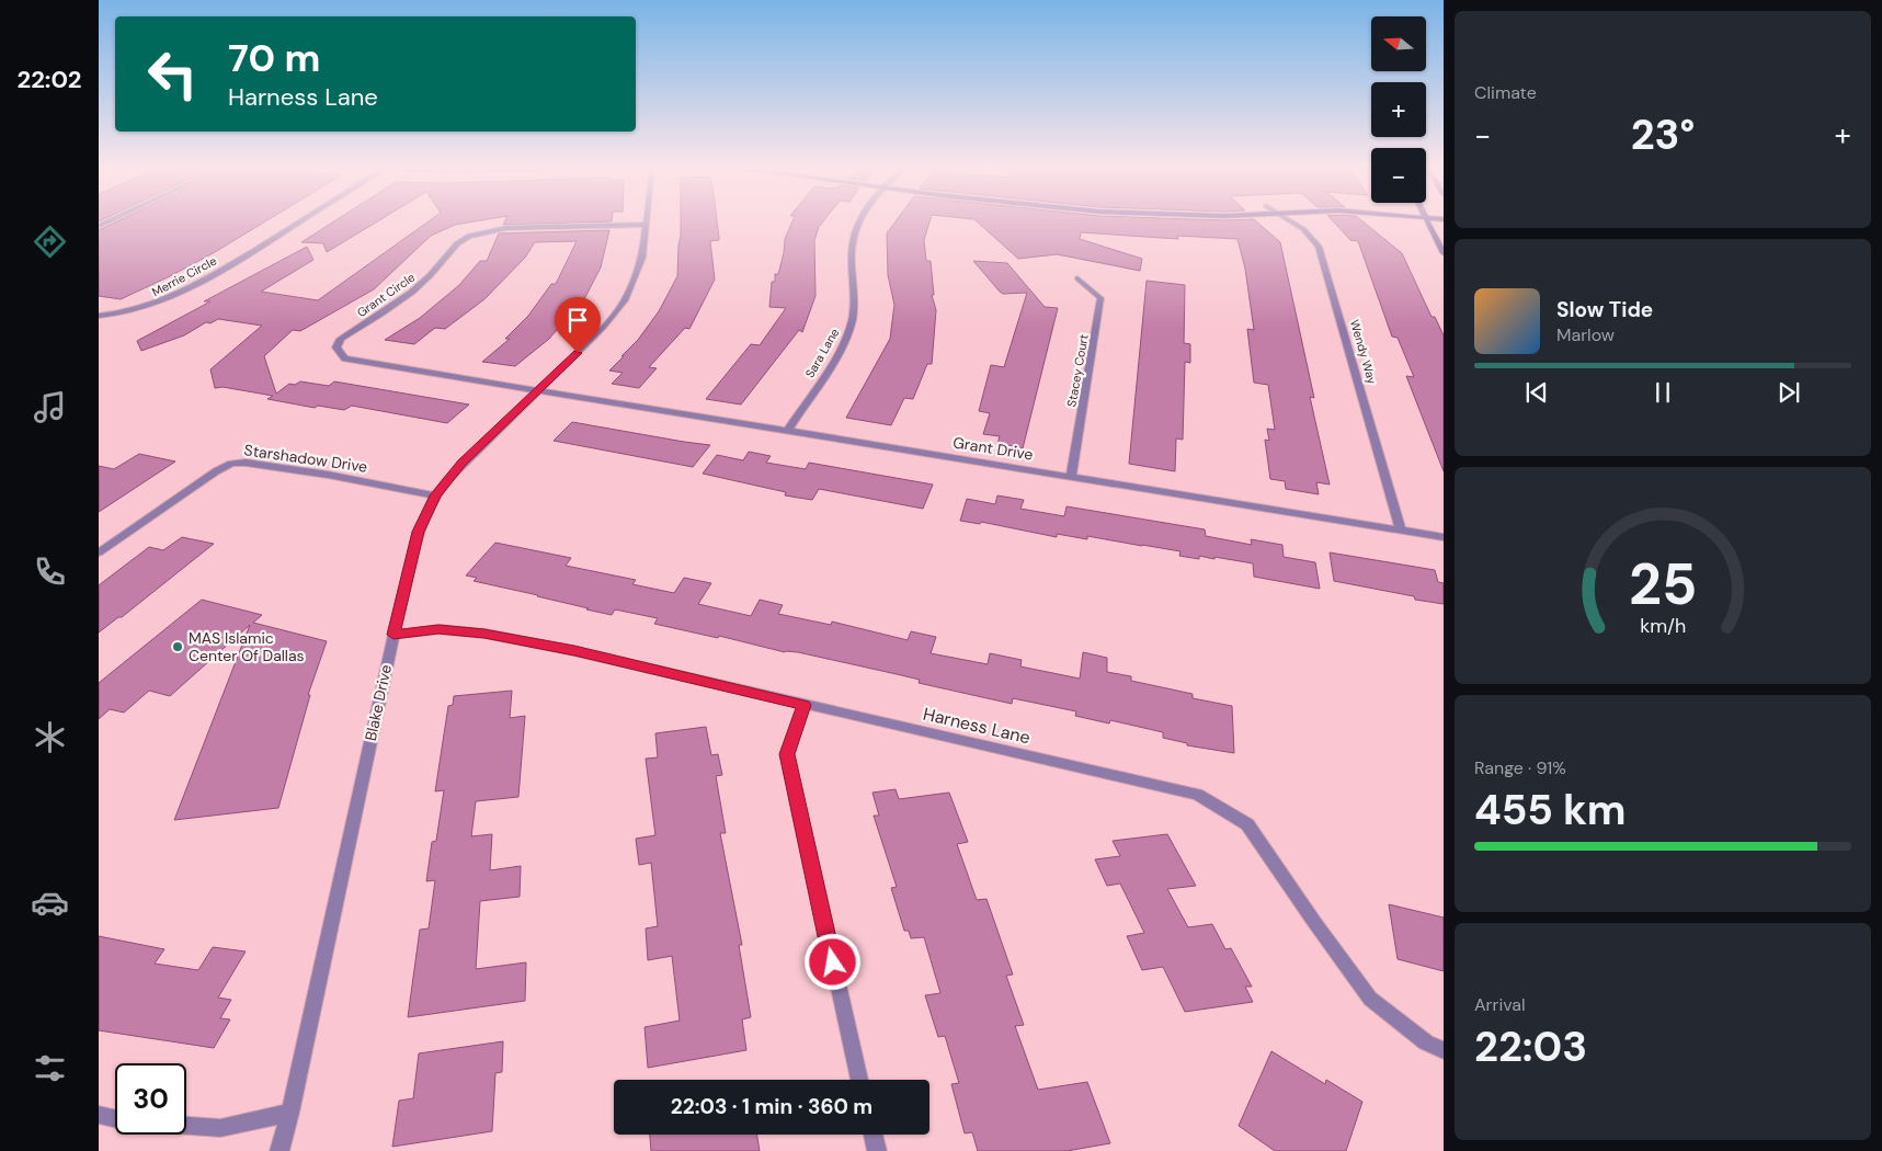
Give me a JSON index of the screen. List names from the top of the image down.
{
  "streets": {
    "street": [
      "Merrie Circle",
      "Grant Circle",
      "Wendy Way",
      "Sara Lane",
      "Stacey Court",
      "Grant Drive",
      "Starshadow Drive",
      "Blake Drive",
      "Harness Lane"
    ]
  },
  "crossings": [
    ["Grant Circle", "Grant Drive"],
    ["Grant Circle", "Blake Drive"],
    ["Wendy Way", "Grant Drive"],
    ["Sara Lane", "Grant Drive"],
    ["Stacey Court", "Grant Drive"],
    ["Grant Drive", "Blake Drive"],
    ["Starshadow Drive", "Blake Drive"],
    ["Blake Drive", "Harness Lane"]
  ],
  "places": ["MAS Islamic Center Of Dallas"],
  "north": "left",
  "page": {
    "tabs": "22:02",
    "tile": [
      "Climate",
      ["Range · 91%", "455 km"],
      ["Arrival", "22:03"]
    ],
    "map_buttons": ["+", "−"],
    "turn": ["70 m", "Harness Lane"],
    "heat": ["−", "23°", "+"],
    "song": ["Slow Tide", "Marlow"],
    "limit": "30",
    "trip": "22:03 · 1 min · 360 m",
    "gauge": ["25", "km/h"]
  }
}
